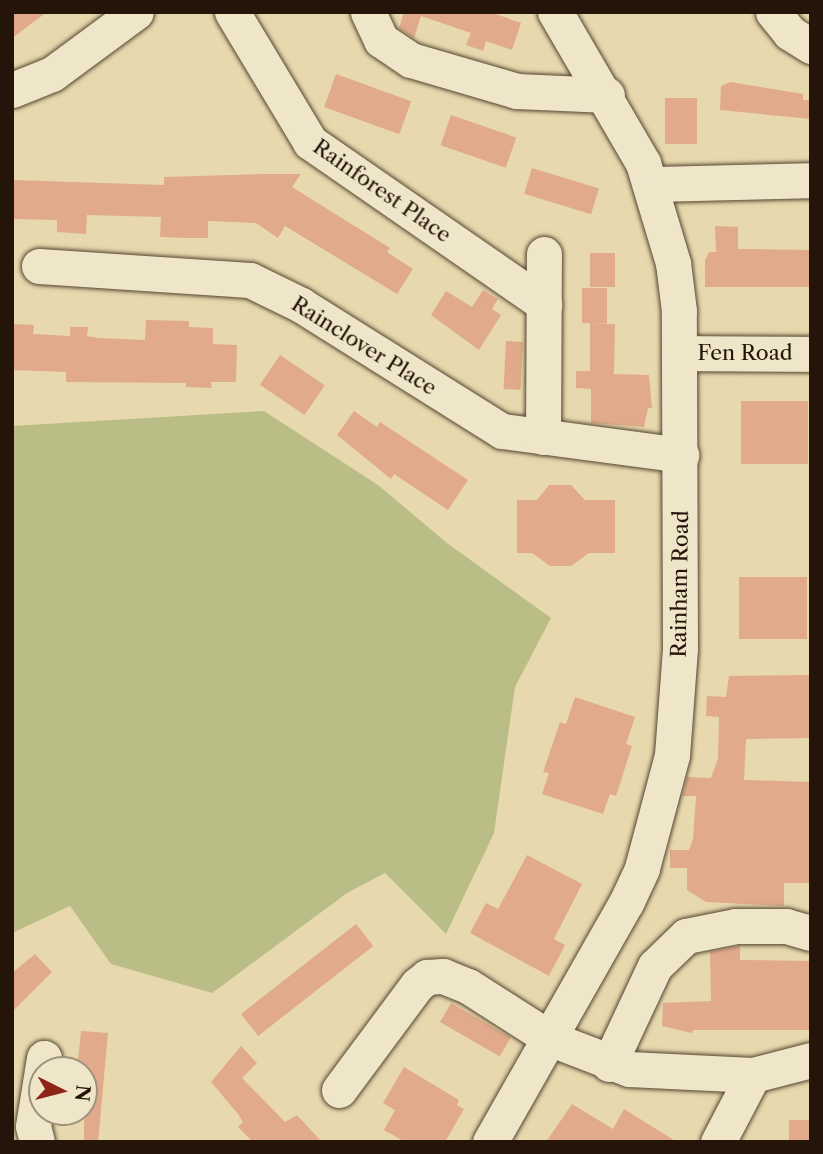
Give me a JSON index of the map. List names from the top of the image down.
{
  "streets": {
    "street": [
      "Rainforest Place",
      "Rainclover Place",
      "Fen Road",
      "Rainham Road"
    ]
  },
  "crossings": [
    ["Rainclover Place", "Rainham Road"],
    ["Fen Road", "Rainham Road"]
  ],
  "north": "right"
}
